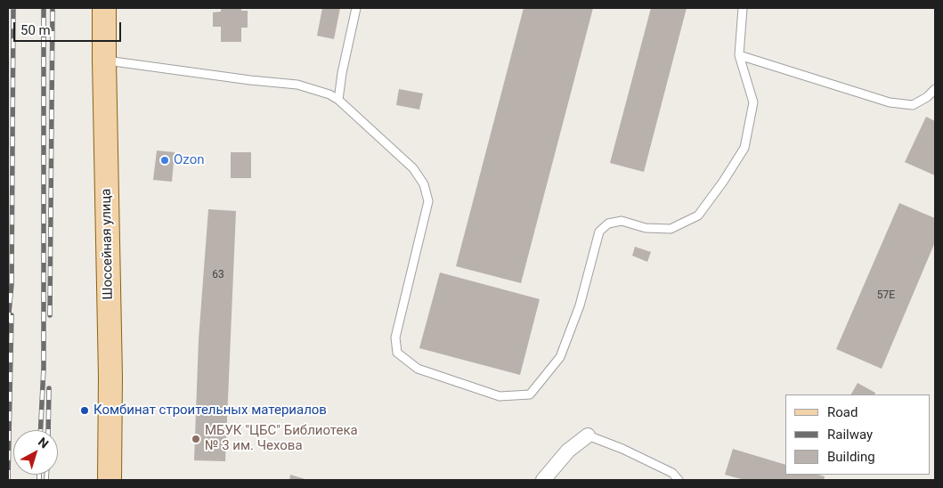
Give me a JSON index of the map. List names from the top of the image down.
{
  "streets": {
    "main road": ["Шоссейная улица"]
  },
  "places": ["Ozon", "Комбинат строительных материалов", "МБУК \"ЦБС\" Библиотека № 3 им. Чехова"],
  "house_numbers": ["63", "57Е"],
  "legend": ["Road", "Railway", "Building"],
  "scale_bar": "50 m",
  "north": "top right"
}
